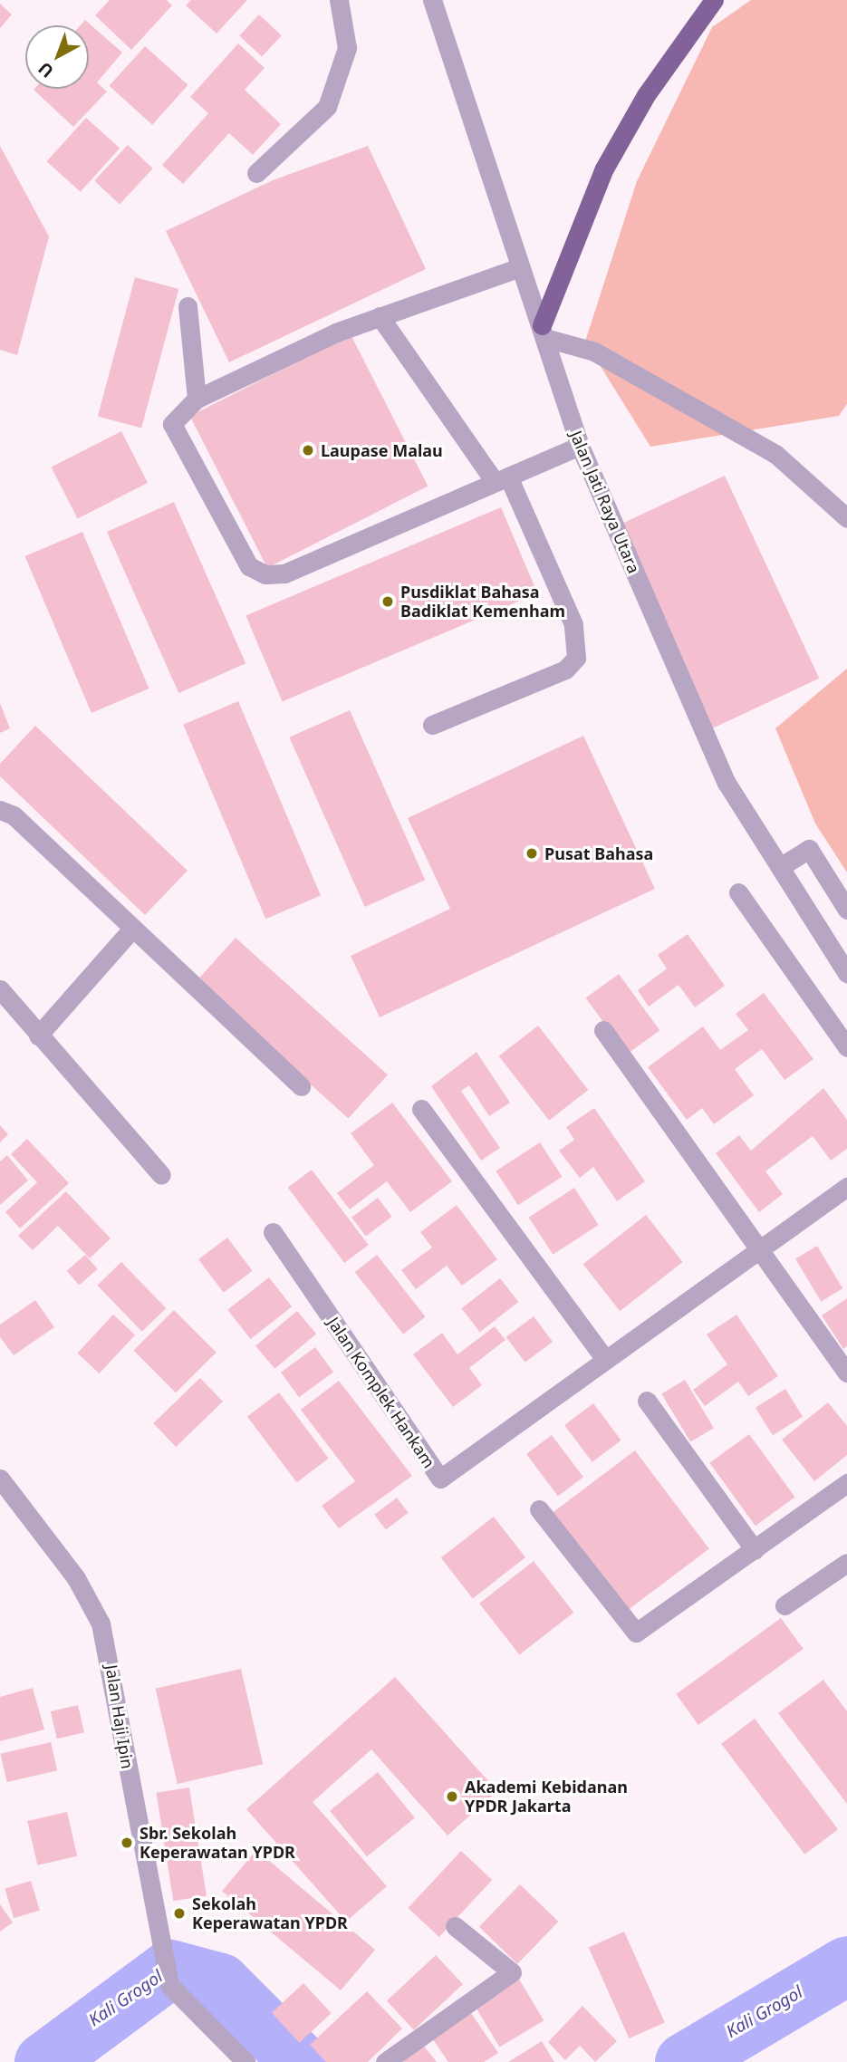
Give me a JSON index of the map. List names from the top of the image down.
{
  "streets": {
    "street": ["Jalan Jati Raya Utara", "Jalan Komplek Hankam", "Jalan Haji Ipin"]
  },
  "water": ["Kali Grogol"],
  "places": [
    "Laupase Malau",
    "Pusdiklat Bahasa Badiklat Kemenham",
    "Pusat Bahasa",
    "Akademi Kebidanan YPDR Jakarta",
    "Sbr. Sekolah Keperawatan YPDR",
    "Sekolah Keperawatan YPDR"
  ],
  "north": "bottom left"
}
